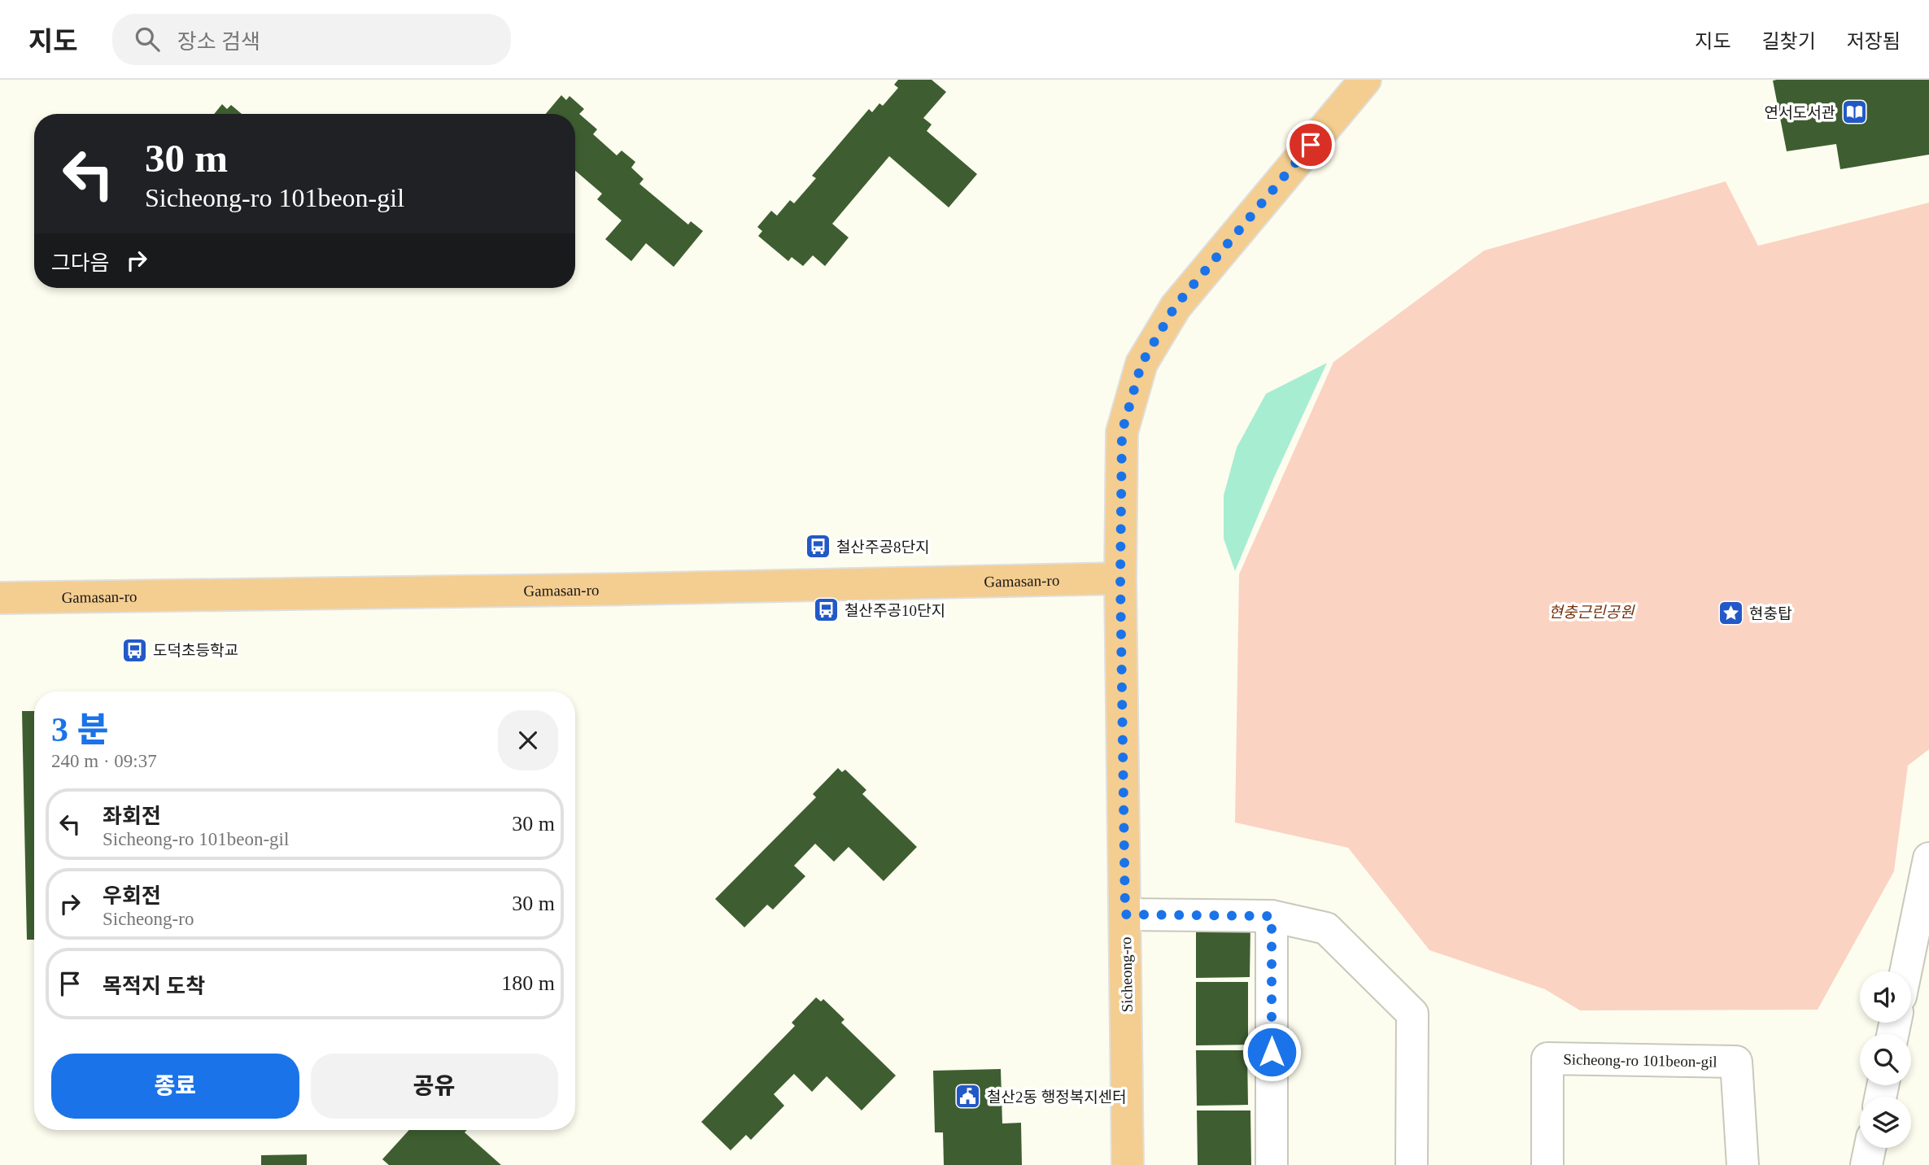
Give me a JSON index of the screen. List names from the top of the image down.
{
  "streets": {
    "main road": ["Gamasan-ro", "Sicheong-ro"],
    "street": ["Sicheong-ro 101beon-gil"]
  },
  "crossings": [
    ["Gamasan-ro", "Sicheong-ro"]
  ],
  "parks": ["현충근린공원"],
  "places": {
    "library": ["연서도서관"],
    "bus stop": ["철산주공8단지", "철산주공10단지", "도덕초등학교"],
    "place": ["현충탑"],
    "public building": ["철산2동 행정복지센터"]
  },
  "page": {
    "header": "지도",
    "search": "장소 검색",
    "nav": ["지도", "길찾기", "저장됨"],
    "turn": ["30 m", "Sicheong-ro 101beon-gil"],
    "then": "그다음",
    "heading": ["3 분", "240 m · 09:37"],
    "list": [
      {
        "name": "좌회전",
        "note": "Sicheong-ro 101beon-gil",
        "value": "30 m"
      },
      {
        "name": "우회전",
        "note": "Sicheong-ro",
        "value": "30 m"
      },
      {
        "name": "목적지 도착",
        "value": "180 m"
      }
    ],
    "buttons": ["종료", "공유"]
  }
}
